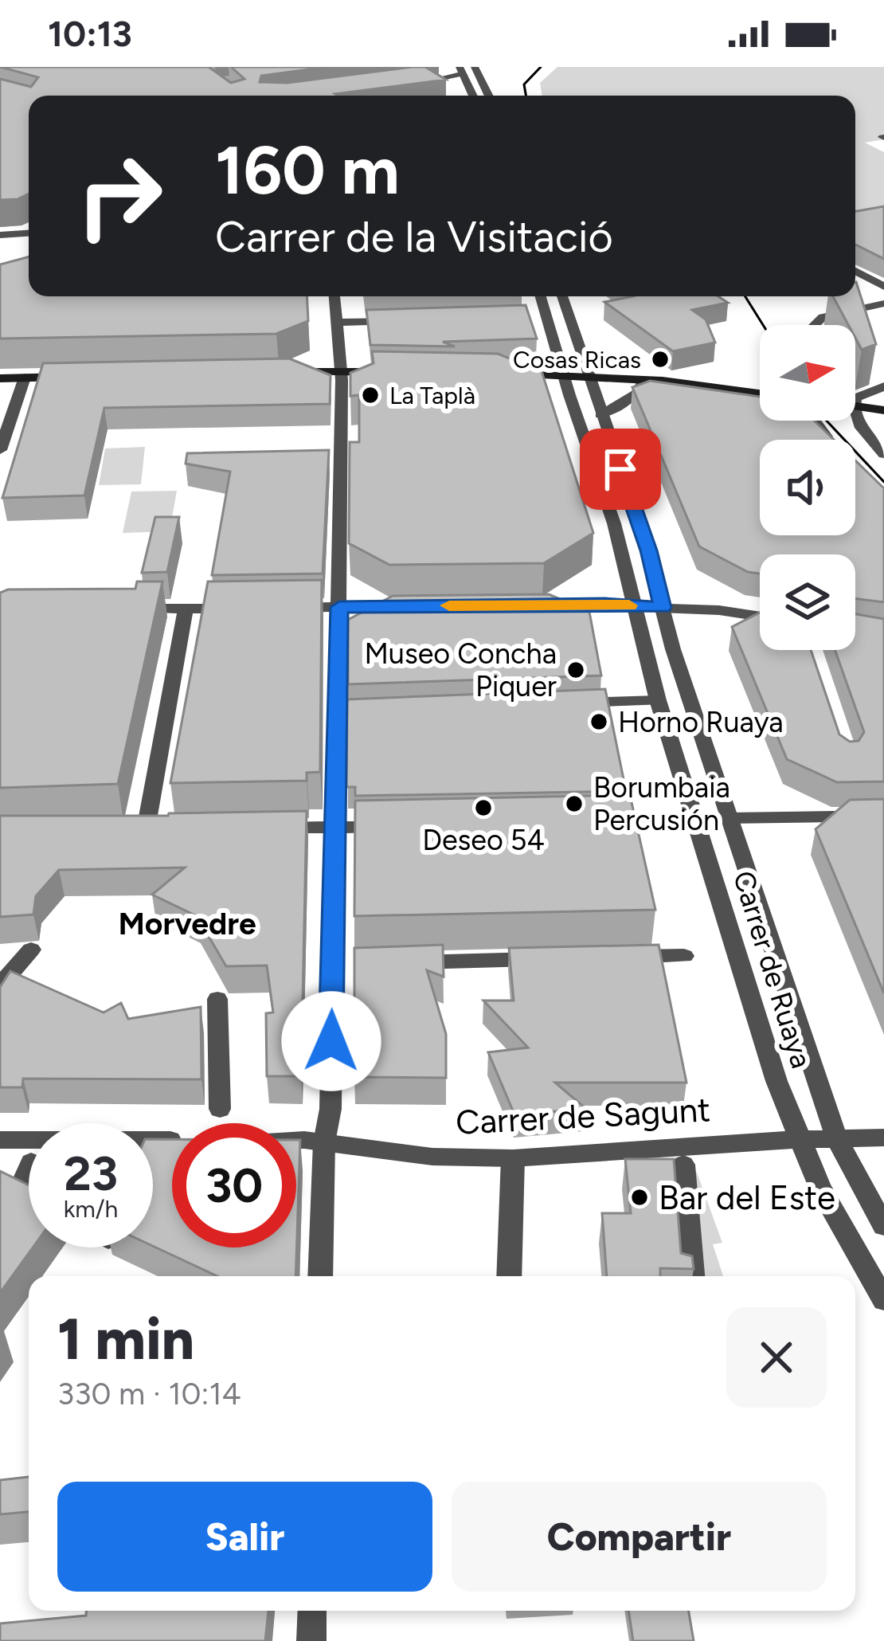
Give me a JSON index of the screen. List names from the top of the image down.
{
  "streets": {
    "street": ["Carrer de Ruaya", "Carrer de Sagunt"]
  },
  "crossings": [
    ["Carrer de Ruaya", "Carrer de Sagunt"]
  ],
  "districts": ["Morvedre"],
  "places": [
    "Cosas Ricas",
    "La Taplà",
    "Museo Concha Piquer",
    "Horno Ruaya",
    "Borumbaia Percusión",
    "Deseo 54",
    "Bar del Este"
  ],
  "north": "right",
  "page": {
    "status": "10:13",
    "turn": ["160 m", "Carrer de la Visitació"],
    "speed": "23 km/h",
    "limit": "30",
    "heading": ["1 min", "330 m · 10:14"],
    "buttons": ["Salir", "Compartir"]
  }
}
